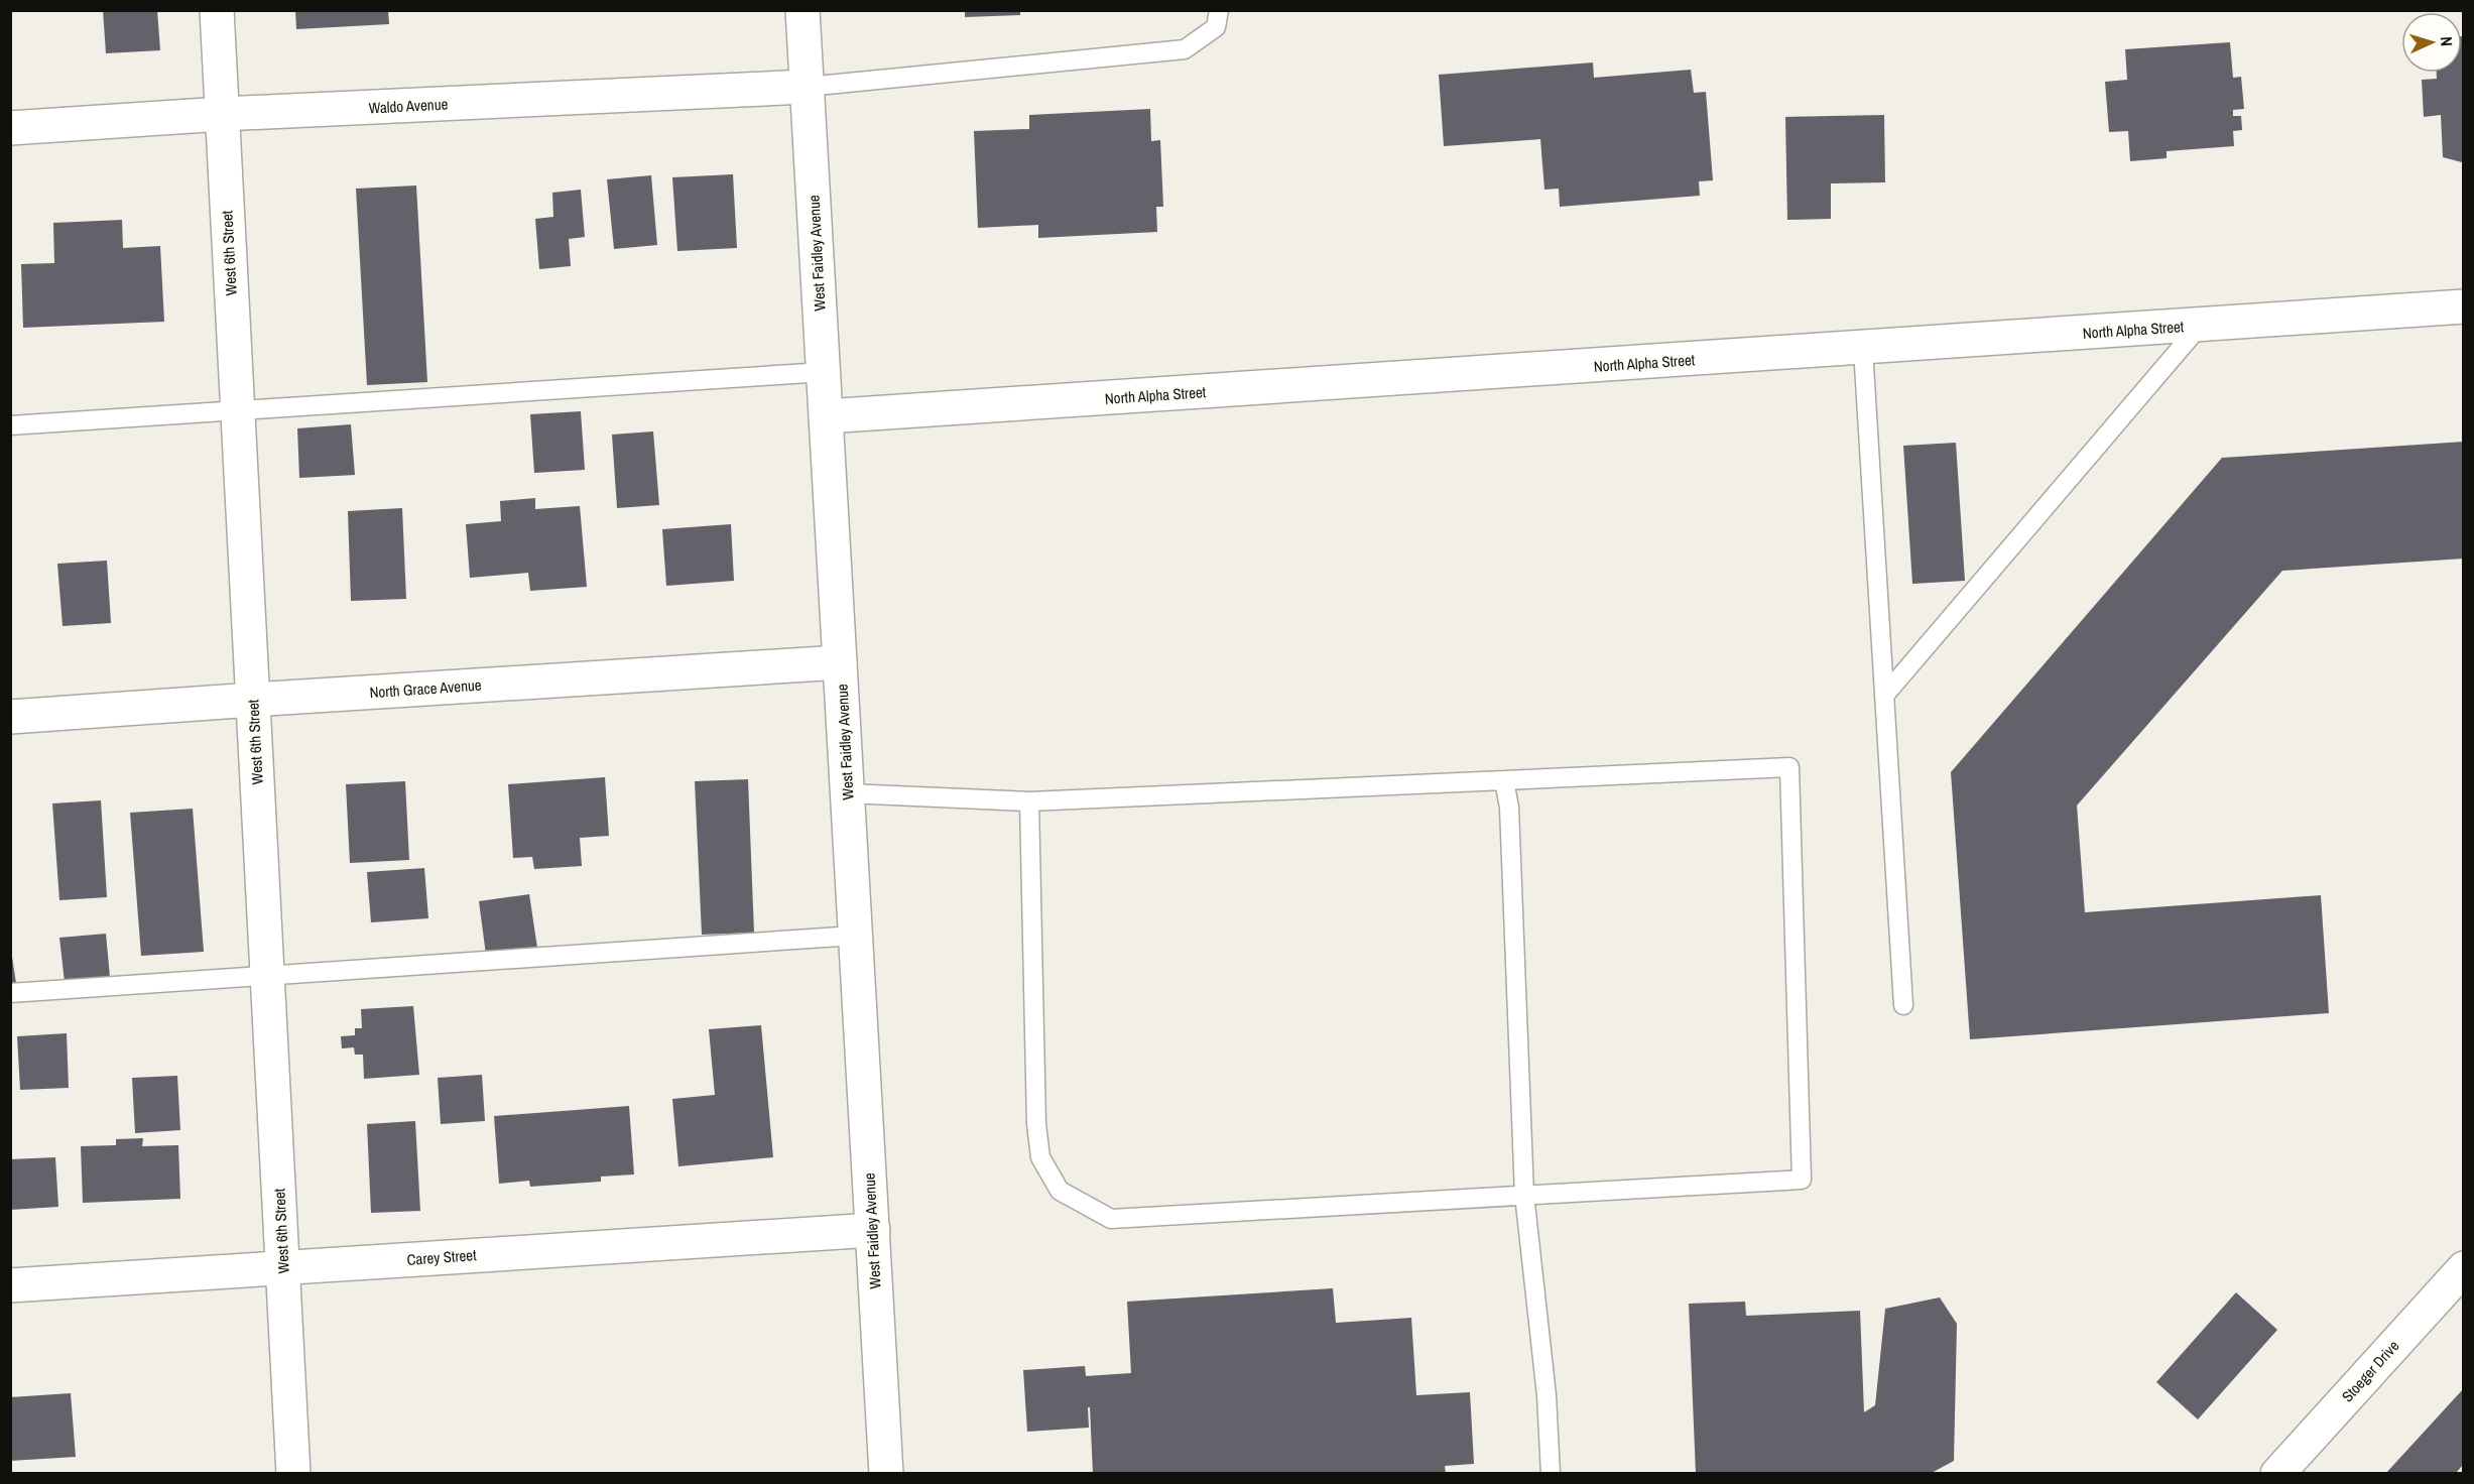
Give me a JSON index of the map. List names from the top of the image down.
{
  "streets": {
    "street": [
      "Waldo Avenue",
      "West 6th Street",
      "West Faidley Avenue",
      "North Alpha Street",
      "North Grace Avenue",
      "Carey Street",
      "Stoeger Drive"
    ]
  },
  "crossings": [
    ["Waldo Avenue", "West 6th Street"],
    ["Waldo Avenue", "West Faidley Avenue"],
    ["West 6th Street", "North Grace Avenue"],
    ["West 6th Street", "Carey Street"],
    ["West Faidley Avenue", "North Alpha Street"],
    ["West Faidley Avenue", "North Grace Avenue"],
    ["West Faidley Avenue", "Carey Street"]
  ],
  "north": "right"
}
